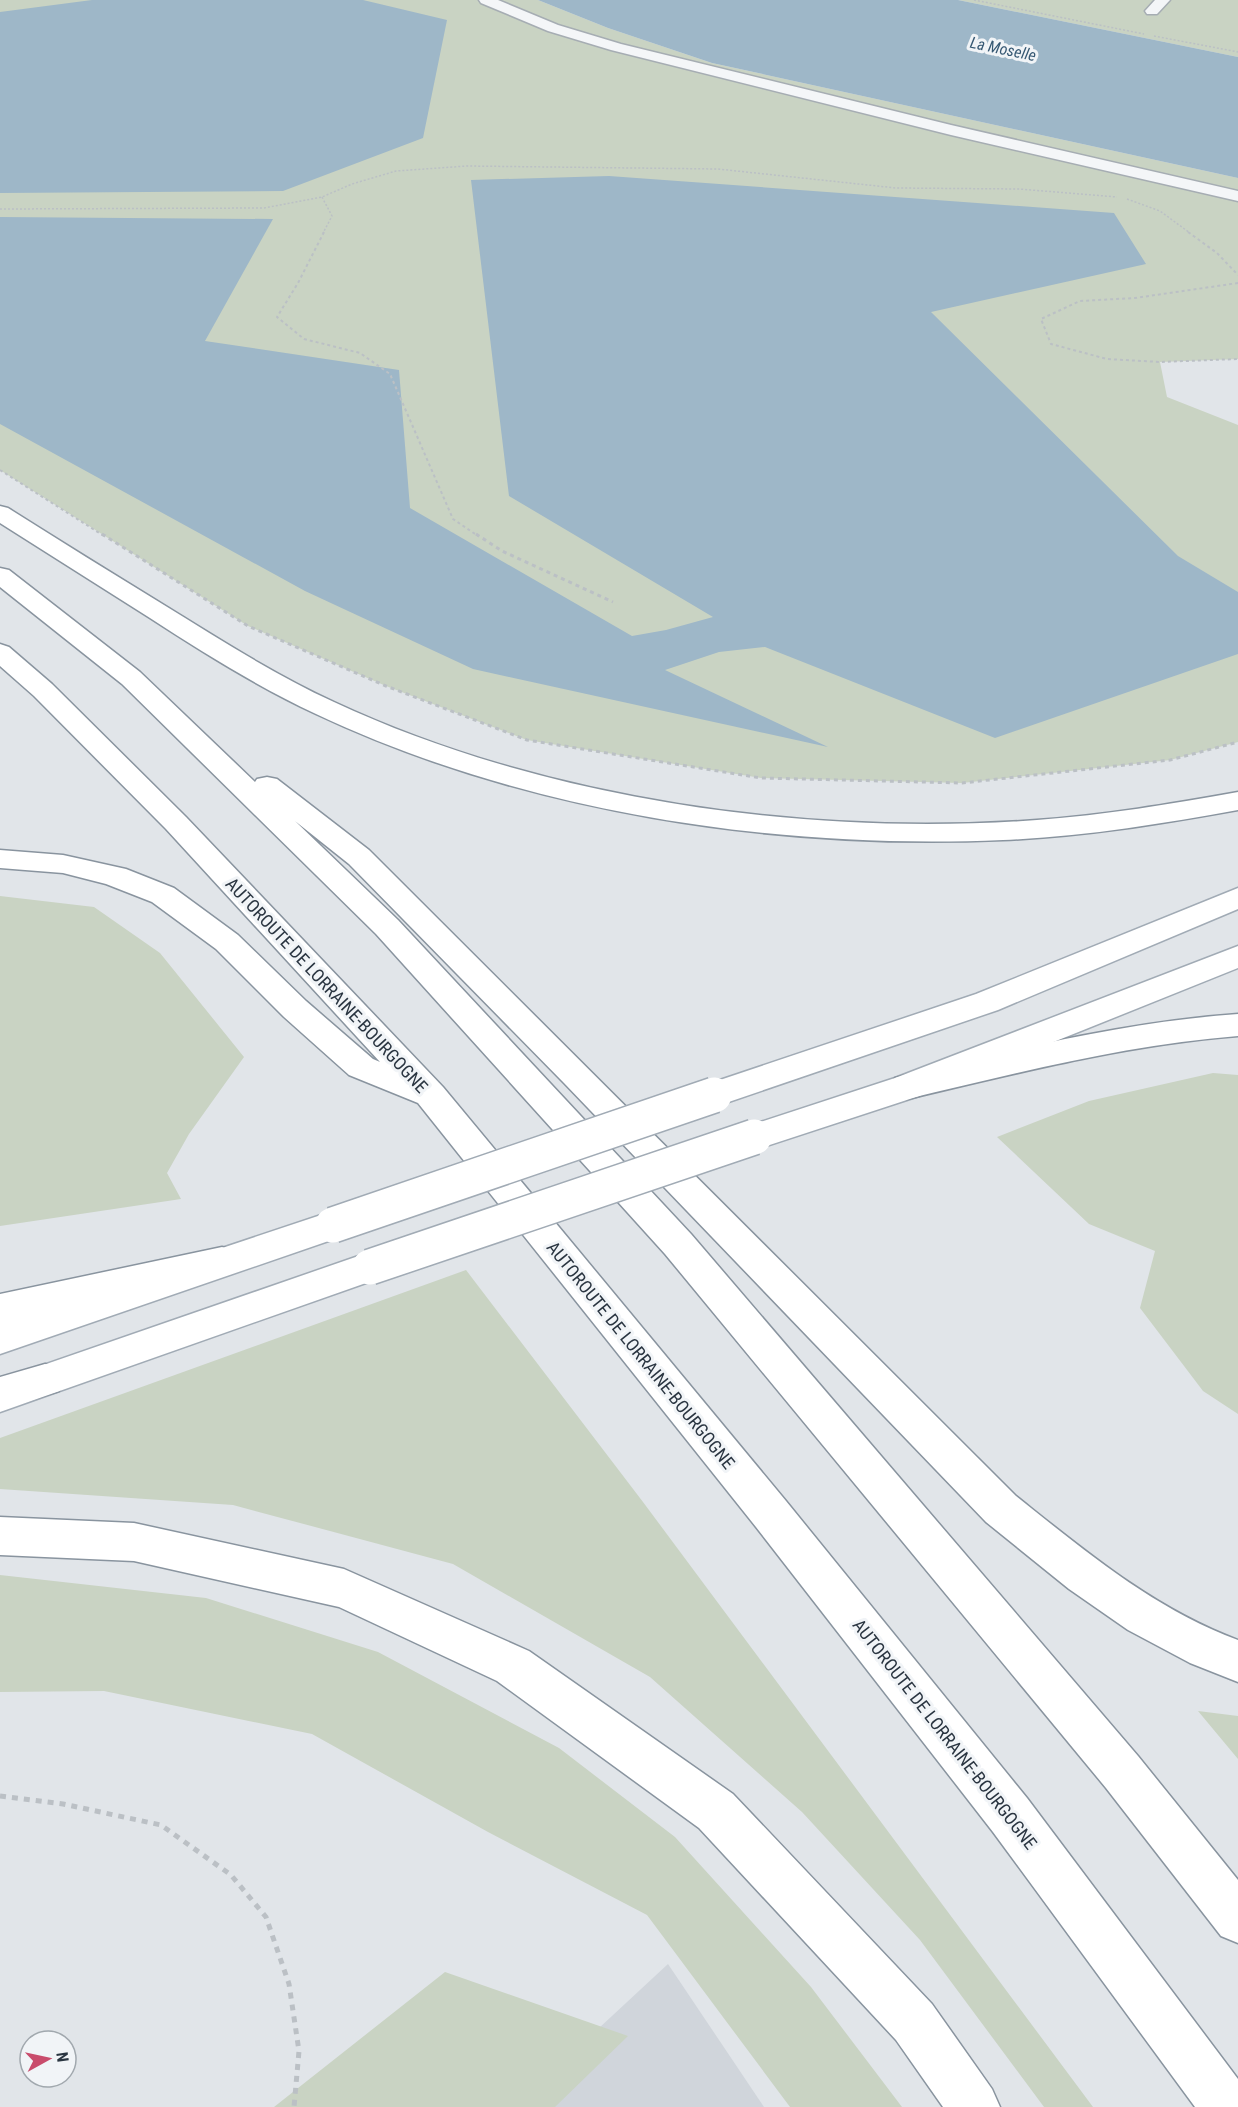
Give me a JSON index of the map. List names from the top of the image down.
{
  "streets": {
    "main road": ["AUTOROUTE DE LORRAINE-BOURGOGNE"]
  },
  "water": ["La Moselle"],
  "north": "right"
}
